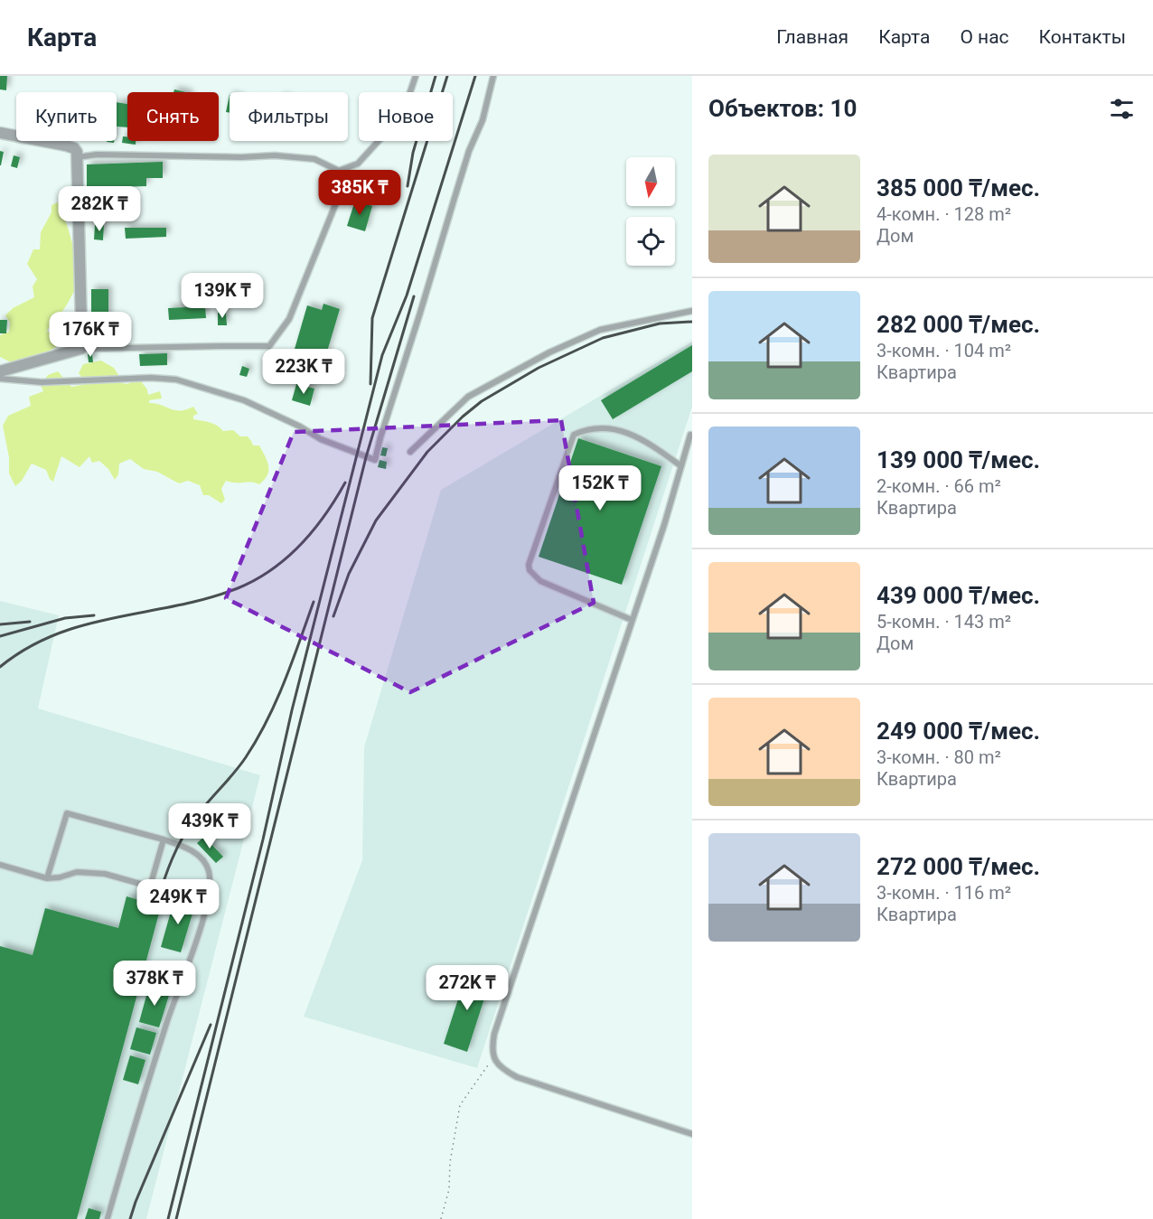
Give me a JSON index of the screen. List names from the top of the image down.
{
  "north": "bottom",
  "page": {
    "header": "Карта",
    "nav": [
      "Главная",
      "Карта",
      "О нас",
      "Контакты"
    ],
    "heading": "Объектов: 10",
    "chip": [
      "Купить",
      "Снять",
      "Фильтры",
      "Новое"
    ],
    "list": [
      {
        "name": "385 000 ₸/мес.",
        "note": "4-комн. · 128 m² · Дом"
      },
      {
        "name": "282 000 ₸/мес.",
        "note": "3-комн. · 104 m² · Квартира"
      },
      {
        "name": "139 000 ₸/мес.",
        "note": "2-комн. · 66 m² · Квартира"
      },
      {
        "name": "439 000 ₸/мес.",
        "note": "5-комн. · 143 m² · Дом"
      },
      {
        "name": "249 000 ₸/мес.",
        "note": "3-комн. · 80 m² · Квартира"
      },
      {
        "name": "272 000 ₸/мес.",
        "note": "3-комн. · 116 m² · Квартира"
      }
    ],
    "price": [
      "385K ₸",
      "282K ₸",
      "139K ₸",
      "176K ₸",
      "223K ₸",
      "152K ₸",
      "439K ₸",
      "249K ₸",
      "378K ₸",
      "272K ₸"
    ]
  }
}
